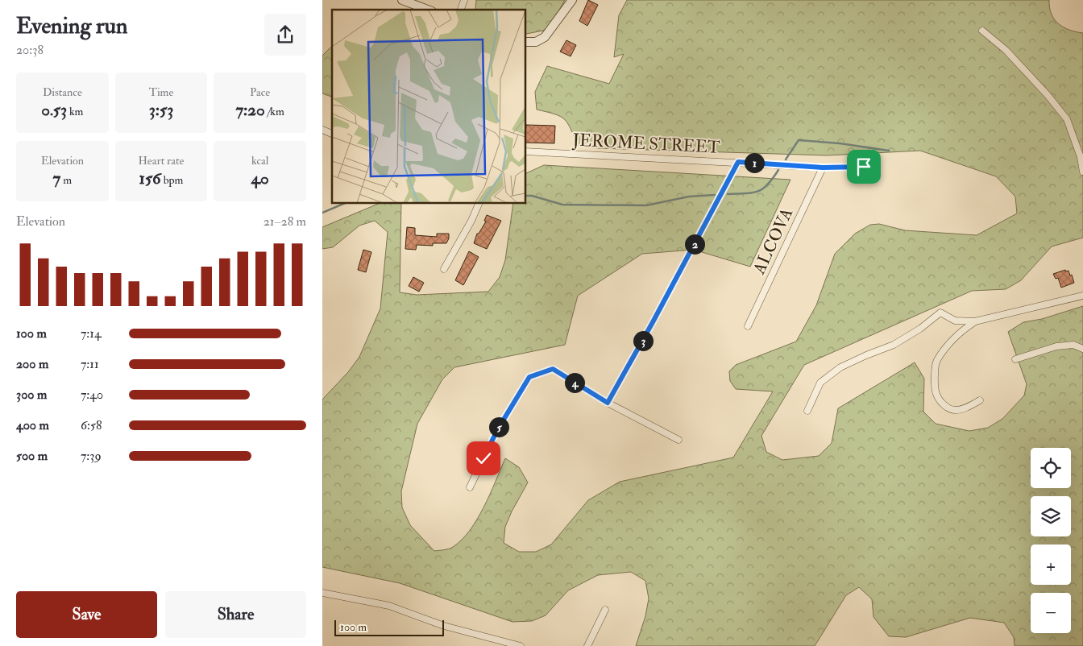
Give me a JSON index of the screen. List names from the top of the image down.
{
  "streets": {
    "street": ["JEROME STREET", "ALCOVA"]
  },
  "crossings": [
    ["JEROME STREET", "ALCOVA"]
  ],
  "scale_bar": "100 m",
  "page": {
    "heading": ["Evening run", "20:38"],
    "stats": [
      ["Distance", "0.53 km"],
      ["Time", "3:53"],
      ["Pace", "7:20 /km"],
      ["Elevation", "7 m"],
      ["Heart rate", "156 bpm"],
      ["kcal", "40"]
    ],
    "pins": [
      "1",
      "2",
      "3",
      "4",
      "5"
    ],
    "chart": ["Elevation", "21–28 m"],
    "list": [
      {
        "name": "100 m",
        "note": "7:14"
      },
      {
        "name": "200 m",
        "note": "7:11"
      },
      {
        "name": "300 m",
        "note": "7:40"
      },
      {
        "name": "400 m",
        "note": "6:58"
      },
      {
        "name": "500 m",
        "note": "7:39"
      }
    ],
    "map_buttons": ["+", "−"],
    "buttons": ["Save", "Share"],
    "scale": "100 m"
  }
}
